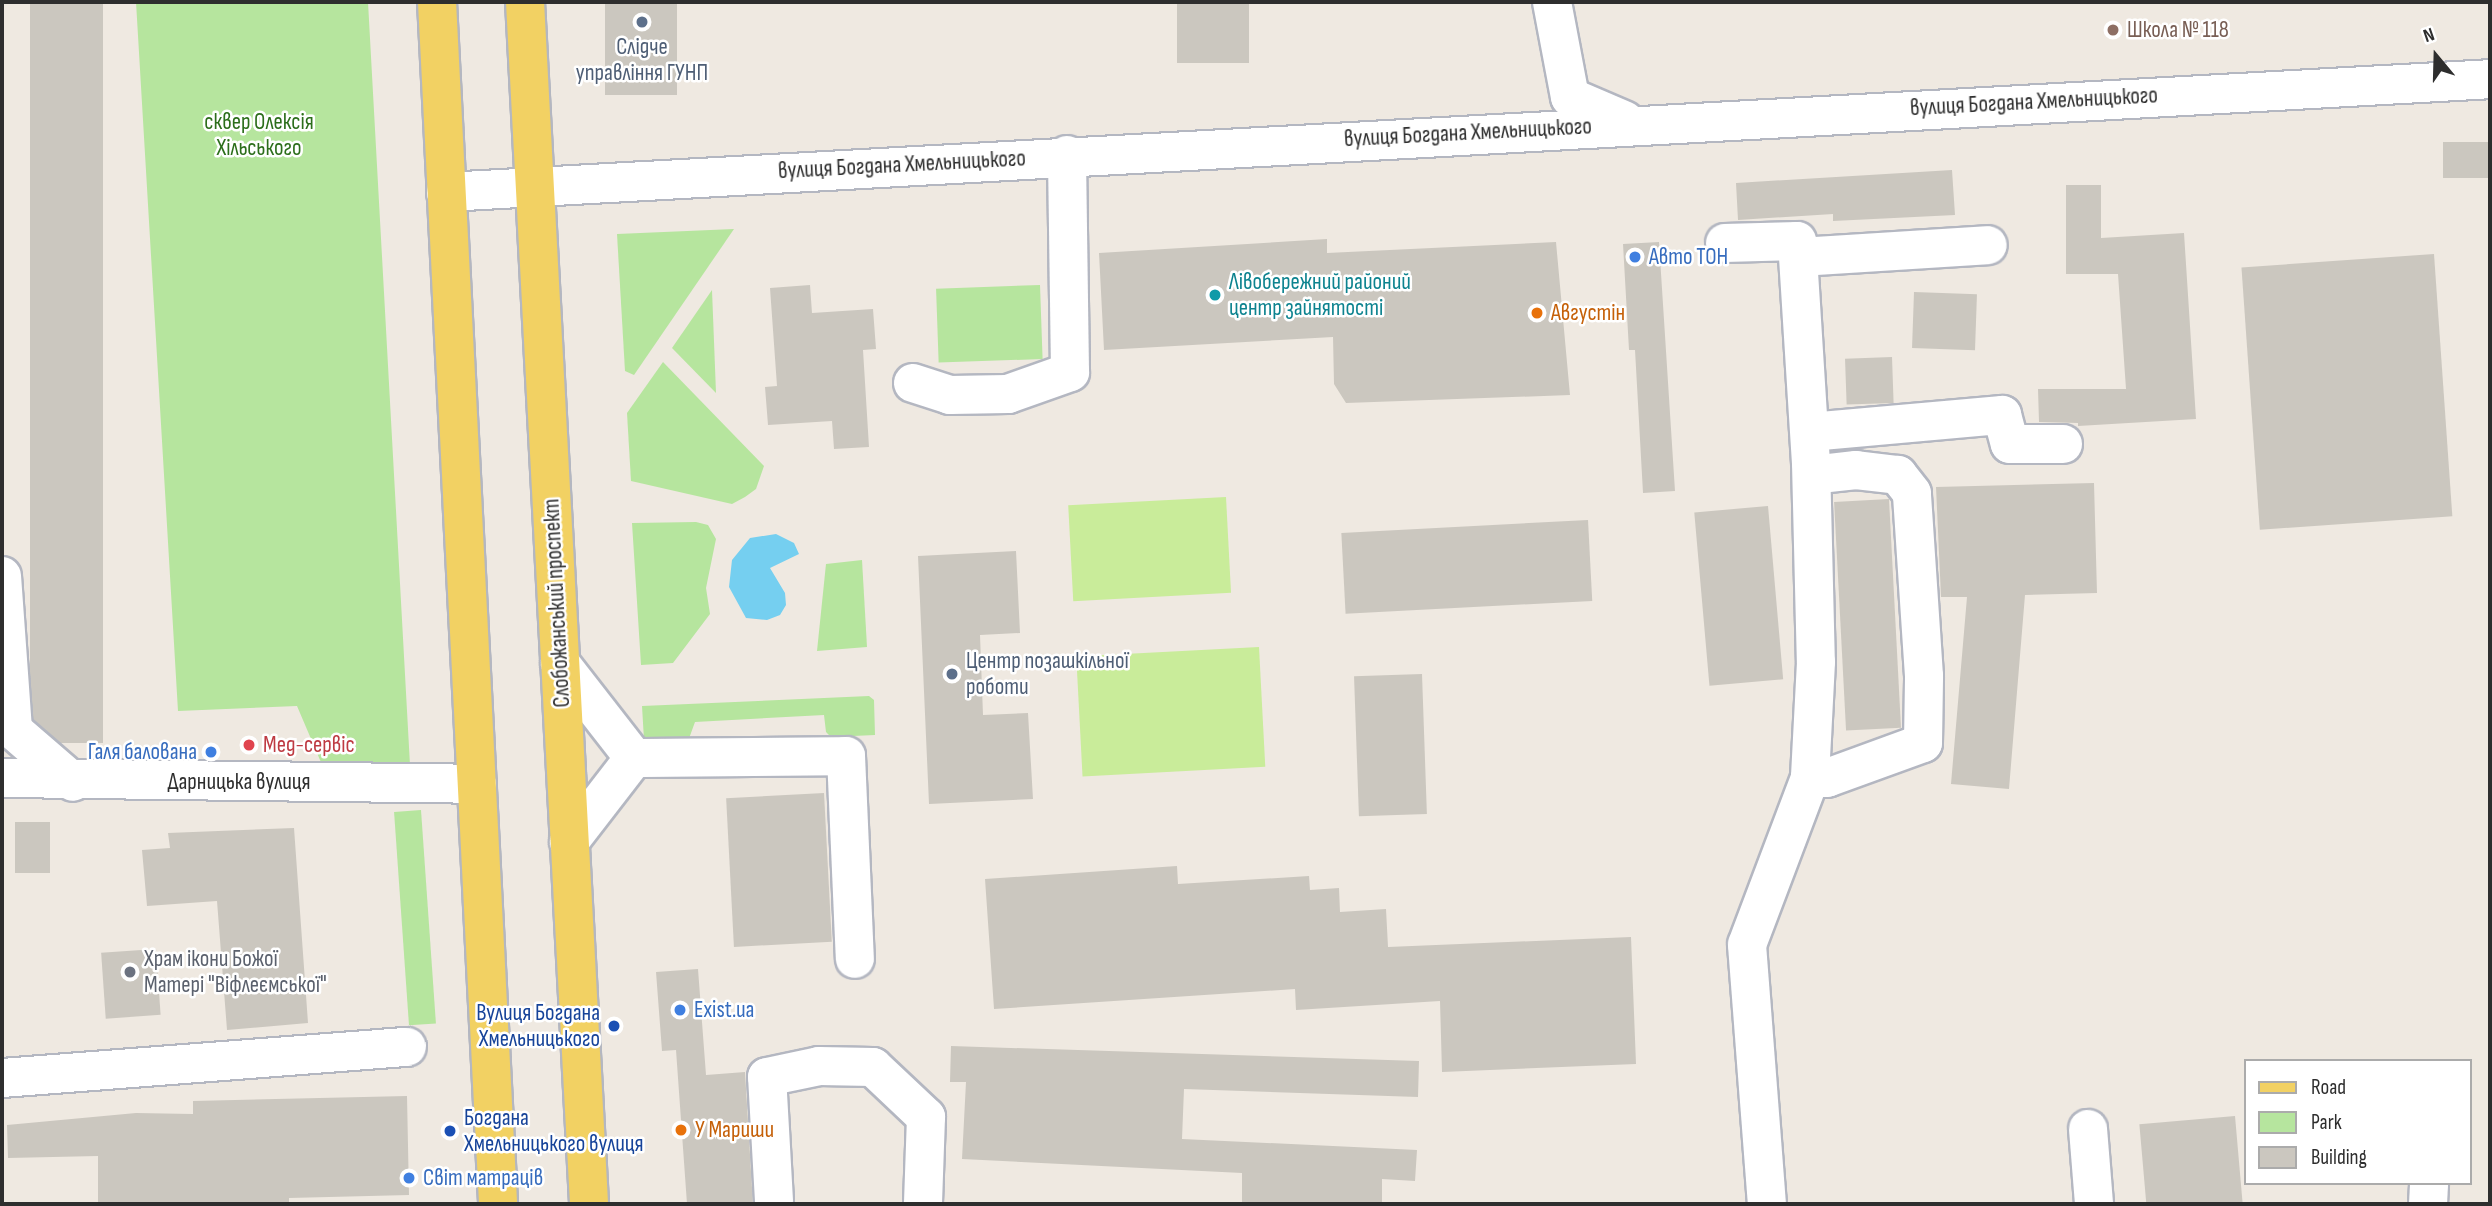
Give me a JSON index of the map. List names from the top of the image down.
{
  "streets": {
    "main road": ["Слобожанський проспект"],
    "street": ["вулиця Богдана Хмельницького", "Дарницька вулиця"]
  },
  "crossings": [
    ["вулиця Богдана Хмельницького", "Слобожанський проспект"]
  ],
  "parks": ["сквер Олексія Хільського"],
  "places": [
    "Слідче управління ГУНП",
    "Школа № 118",
    "Авто ТОН",
    "Лівобережний районий центр зайнятості",
    "Августін",
    "Центр позашкільної роботи",
    "Мед-сервіс",
    "Галя балована",
    "Храм ікони Божої Матері \"Віфлеємської\"",
    "Exist.ua",
    "Вулиця Богдана Хмельницького",
    "У Мариши",
    "Богдана Хмельницького вулиця",
    "Світ матраців"
  ],
  "legend": ["Road", "Park", "Building"],
  "north": "top"
}
